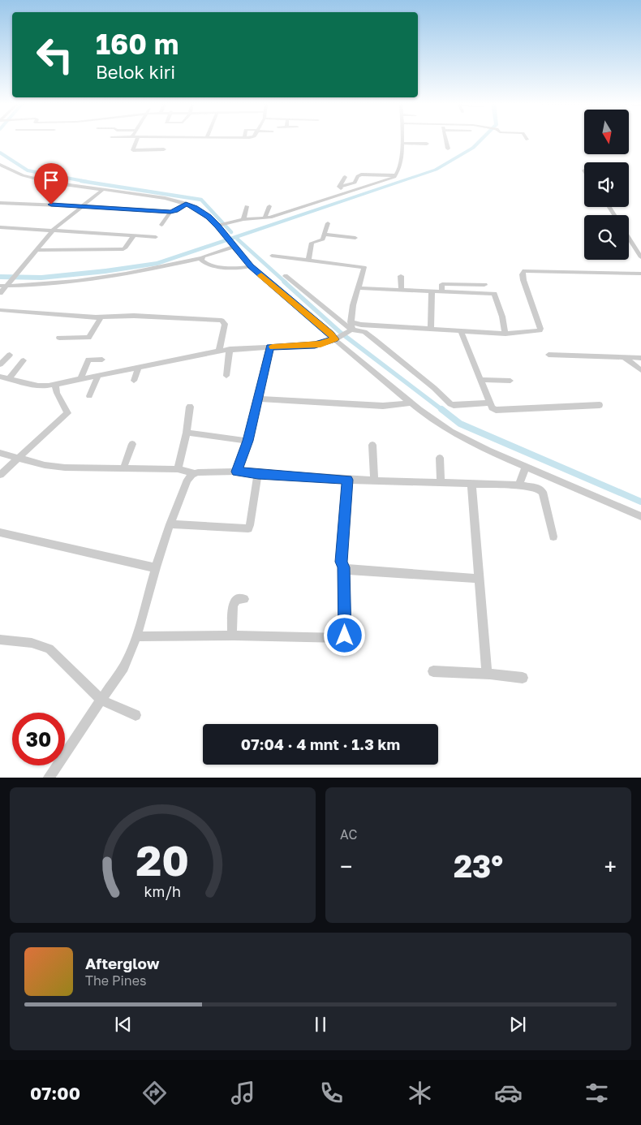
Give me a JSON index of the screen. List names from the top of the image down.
{
  "north": "bottom",
  "page": {
    "turn": ["160 m", "Belok kiri"],
    "limit": "30",
    "trip": "07:04 · 4 mnt · 1.3 km",
    "tile": "AC",
    "heat": ["−", "23°", "+"],
    "song": ["Afterglow", "The Pines"],
    "tabs": "07:00",
    "gauge": ["20", "km/h"]
  }
}
